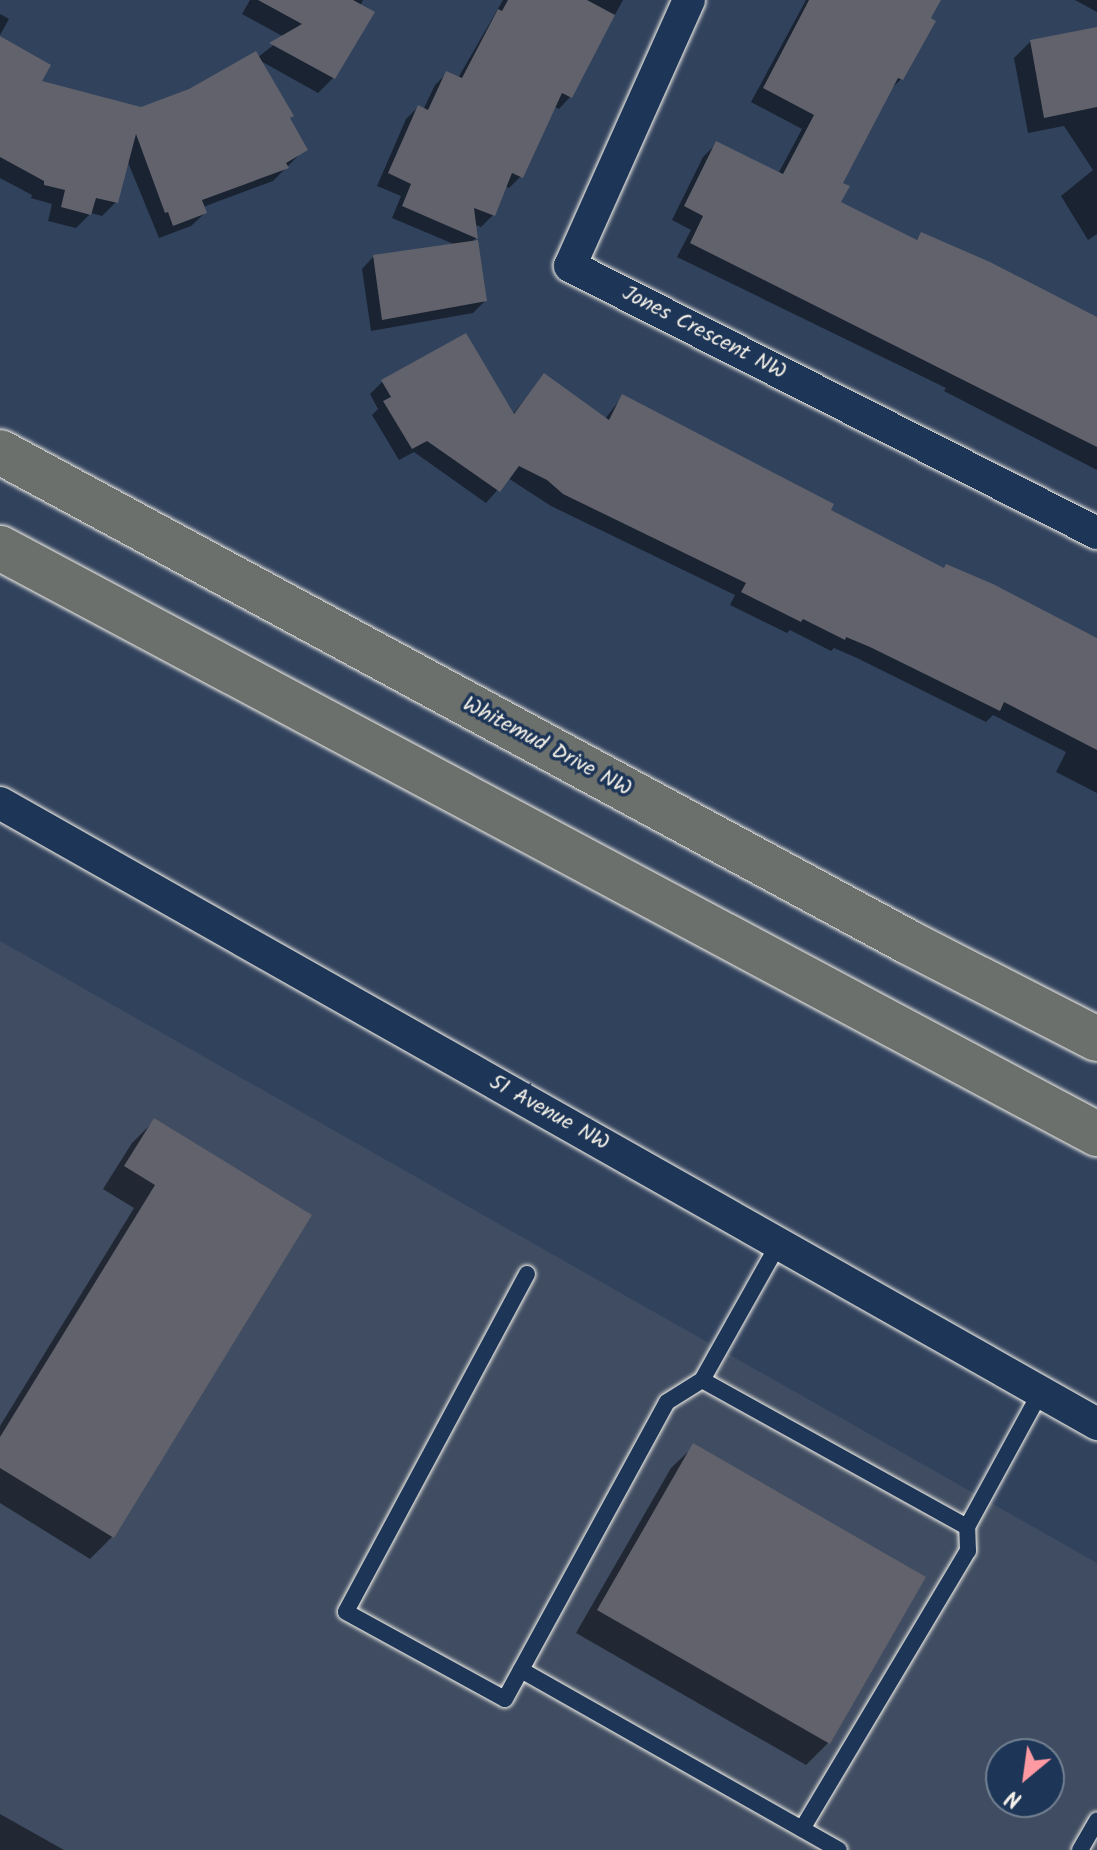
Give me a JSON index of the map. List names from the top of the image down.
{
  "streets": {
    "highway": ["Whitemud Drive NW"],
    "street": ["Jones Crescent NW", "51 Avenue NW"]
  },
  "north": "bottom left"
}
